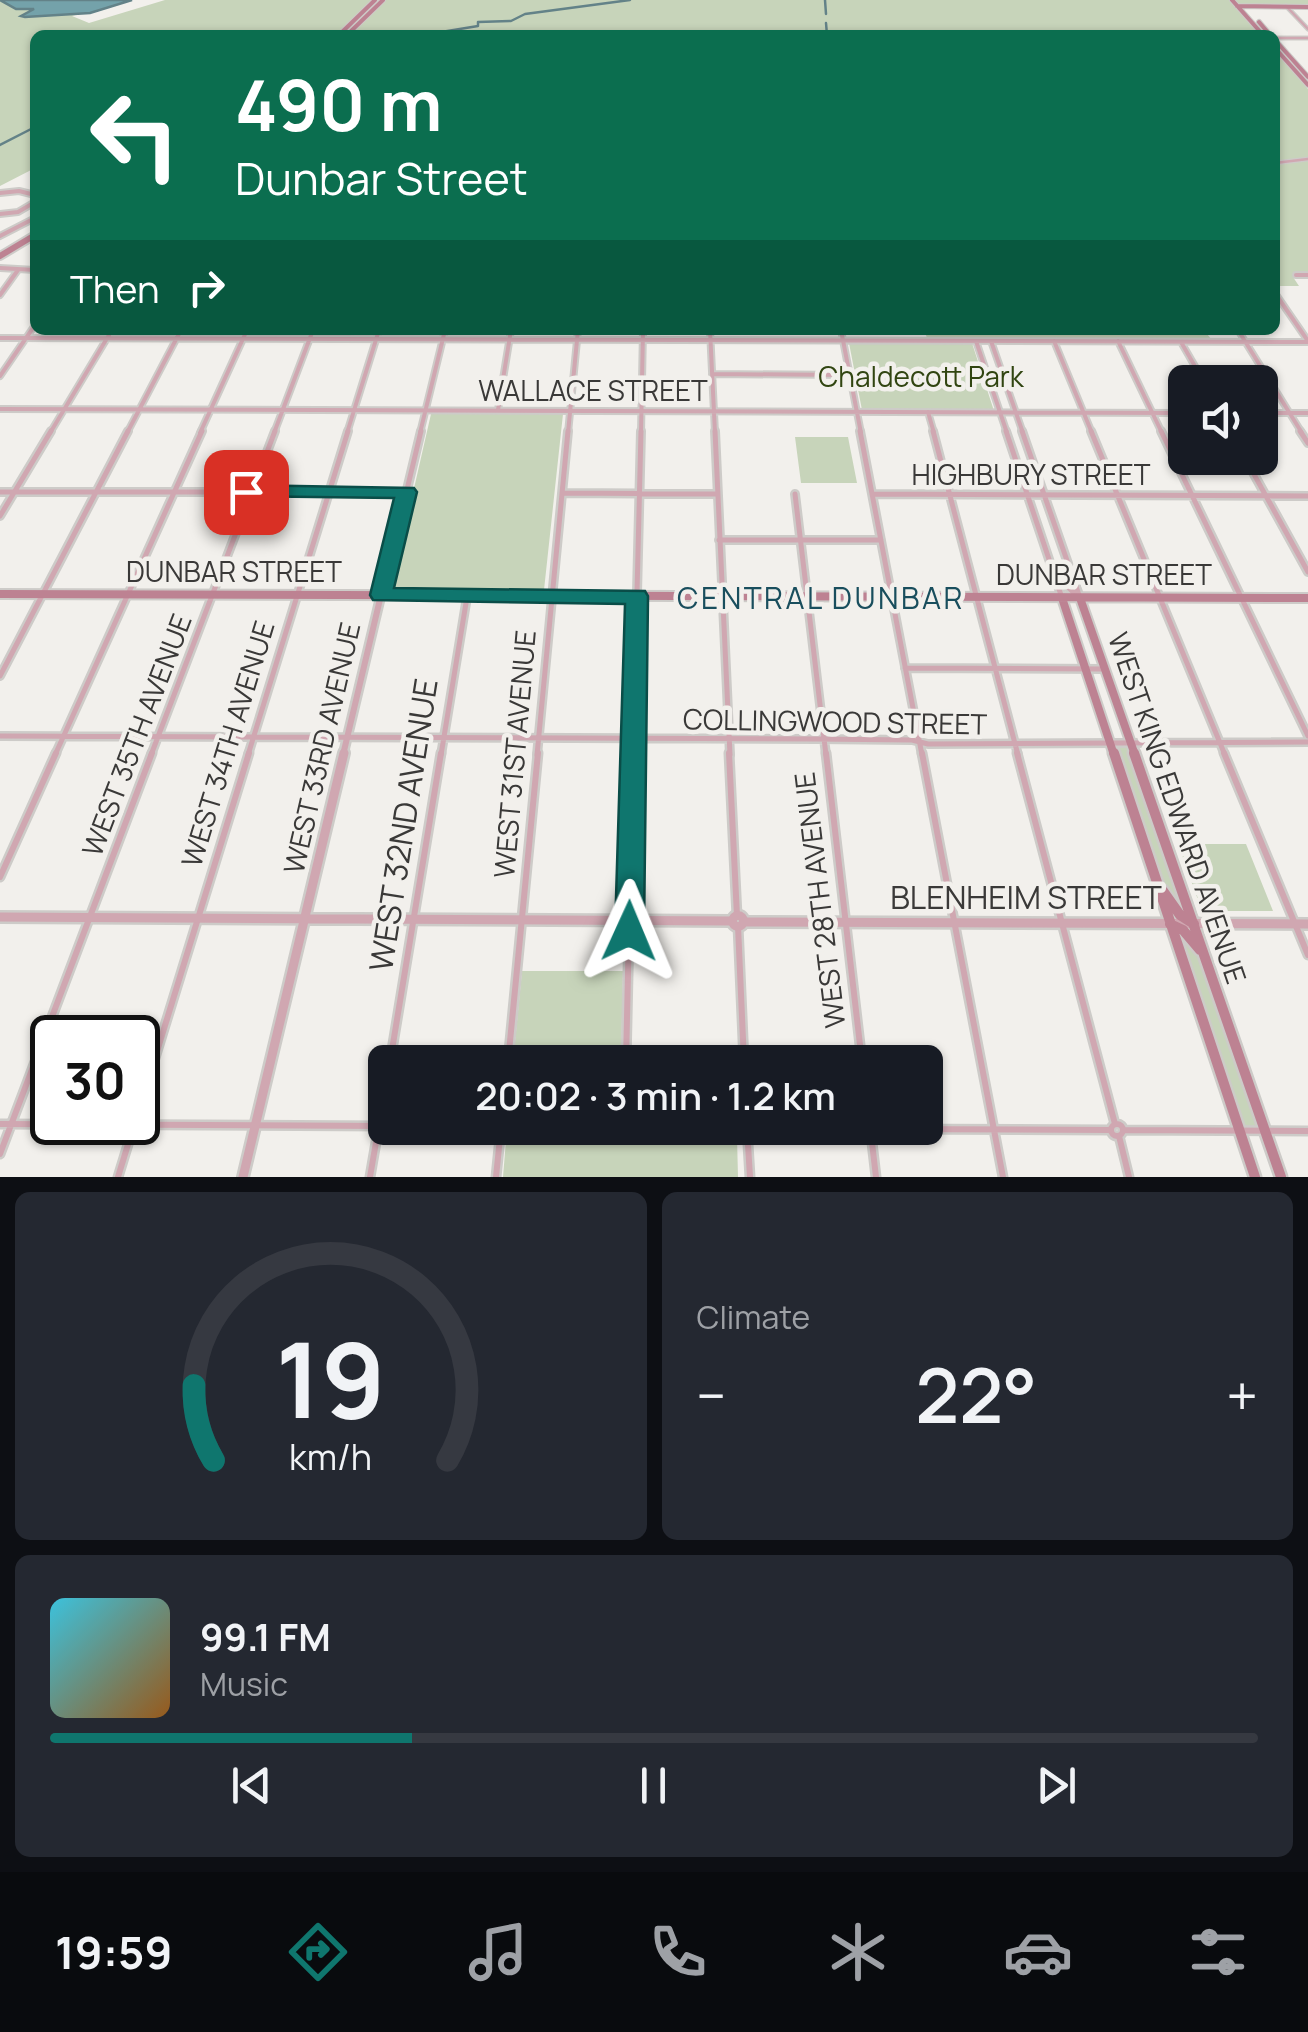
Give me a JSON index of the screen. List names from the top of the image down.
{
  "streets": {
    "main road": ["DUNBAR STREET", "WEST KING EDWARD AVENUE"],
    "street": [
      "WALLACE STREET",
      "HIGHBURY STREET",
      "COLLINGWOOD STREET",
      "WEST 35TH AVENUE",
      "WEST 34TH AVENUE",
      "WEST 33RD AVENUE",
      "WEST 31ST AVENUE",
      "WEST 32ND AVENUE",
      "BLENHEIM STREET",
      "WEST 28TH AVENUE"
    ]
  },
  "crossings": [
    ["WALLACE STREET", "WEST 35TH AVENUE"],
    ["WALLACE STREET", "WEST 34TH AVENUE"],
    ["WALLACE STREET", "WEST 33RD AVENUE"],
    ["WALLACE STREET", "WEST 31ST AVENUE"],
    ["WALLACE STREET", "WEST KING EDWARD AVENUE"],
    ["HIGHBURY STREET", "WEST KING EDWARD AVENUE"],
    ["DUNBAR STREET", "WEST 35TH AVENUE"],
    ["DUNBAR STREET", "WEST 34TH AVENUE"],
    ["DUNBAR STREET", "WEST 33RD AVENUE"],
    ["DUNBAR STREET", "WEST 31ST AVENUE"],
    ["DUNBAR STREET", "WEST KING EDWARD AVENUE"],
    ["DUNBAR STREET", "WEST 32ND AVENUE"],
    ["DUNBAR STREET", "WEST 28TH AVENUE"],
    ["COLLINGWOOD STREET", "WEST 35TH AVENUE"],
    ["COLLINGWOOD STREET", "WEST 34TH AVENUE"],
    ["COLLINGWOOD STREET", "WEST 33RD AVENUE"],
    ["COLLINGWOOD STREET", "WEST 31ST AVENUE"],
    ["COLLINGWOOD STREET", "WEST KING EDWARD AVENUE"],
    ["COLLINGWOOD STREET", "WEST 32ND AVENUE"],
    ["COLLINGWOOD STREET", "WEST 28TH AVENUE"],
    ["WEST 35TH AVENUE", "BLENHEIM STREET"],
    ["WEST 34TH AVENUE", "BLENHEIM STREET"],
    ["WEST 33RD AVENUE", "BLENHEIM STREET"],
    ["WEST 31ST AVENUE", "BLENHEIM STREET"],
    ["WEST KING EDWARD AVENUE", "BLENHEIM STREET"],
    ["WEST 32ND AVENUE", "BLENHEIM STREET"],
    ["BLENHEIM STREET", "WEST 28TH AVENUE"]
  ],
  "districts": ["CENTRAL DUNBAR"],
  "parks": ["Chaldecott Park"],
  "page": {
    "turn": ["490 m", "Dunbar Street"],
    "then": "Then",
    "limit": "30",
    "trip": "20:02 · 3 min · 1.2 km",
    "tile": "Climate",
    "heat": ["−", "22°", "+"],
    "song": ["99.1 FM", "Music"],
    "tabs": "19:59",
    "gauge": ["19", "km/h"]
  }
}
